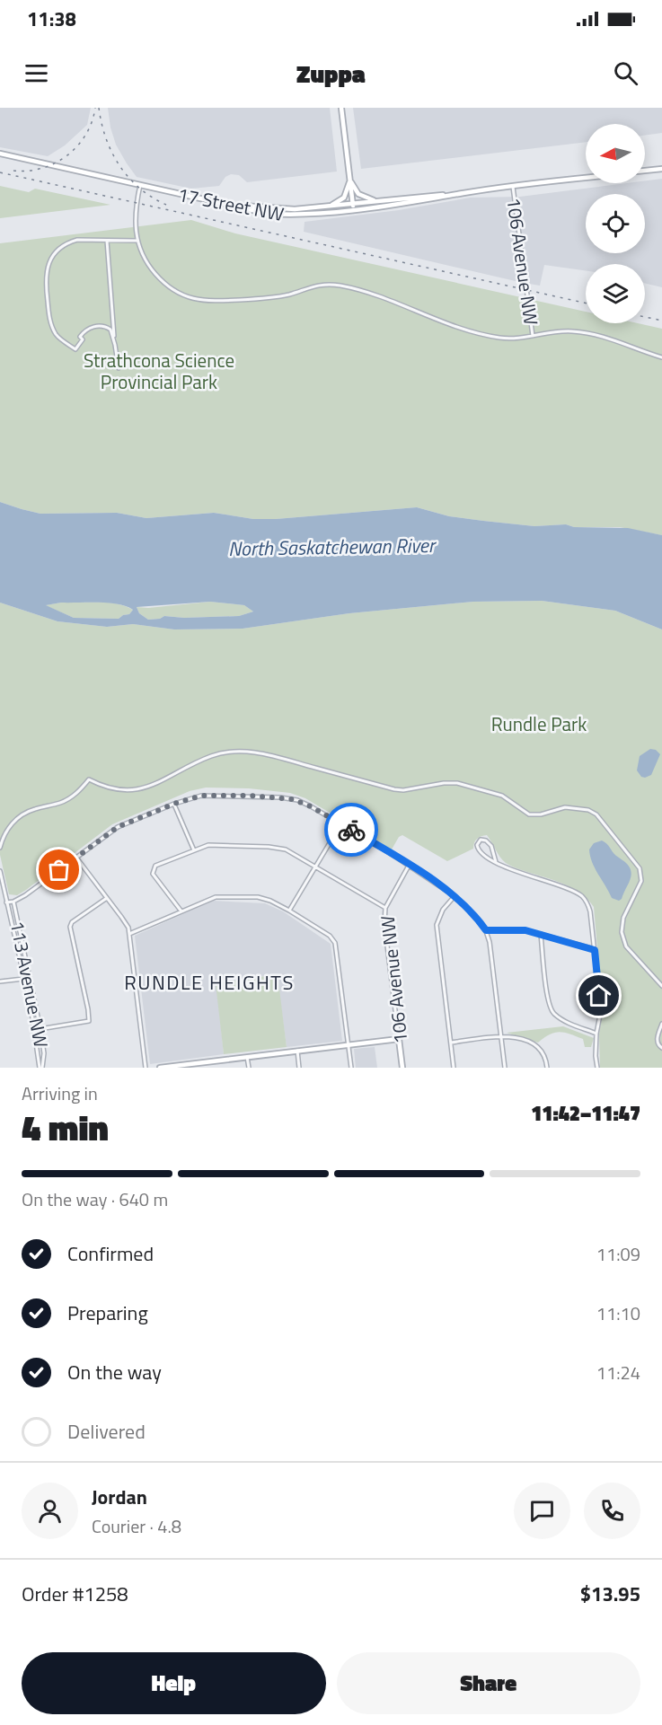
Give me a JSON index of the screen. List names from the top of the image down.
{
  "streets": {
    "main road": ["17 Street NW", "106 Avenue NW"],
    "street": ["113 Avenue NW"]
  },
  "crossings": [
    ["17 Street NW", "106 Avenue NW"]
  ],
  "districts": ["RUNDLE HEIGHTS"],
  "water": ["North Saskatchewan River"],
  "parks": ["Strathcona Science Provincial Park", "Rundle Park"],
  "north": "left",
  "page": {
    "status": "11:38",
    "header": "Zuppa",
    "heading": ["4 min", "Arriving in", "11:42–11:47"],
    "panel": [
      "Jordan",
      "Courier · 4.8",
      "Order #1258",
      "$13.95"
    ],
    "bar": "On the way · 640 m",
    "list": [
      ["Confirmed", "11:09"],
      ["Preparing", "11:10"],
      ["On the way", "11:24"],
      "Delivered"
    ],
    "buttons": ["Help", "Share"]
  }
}
